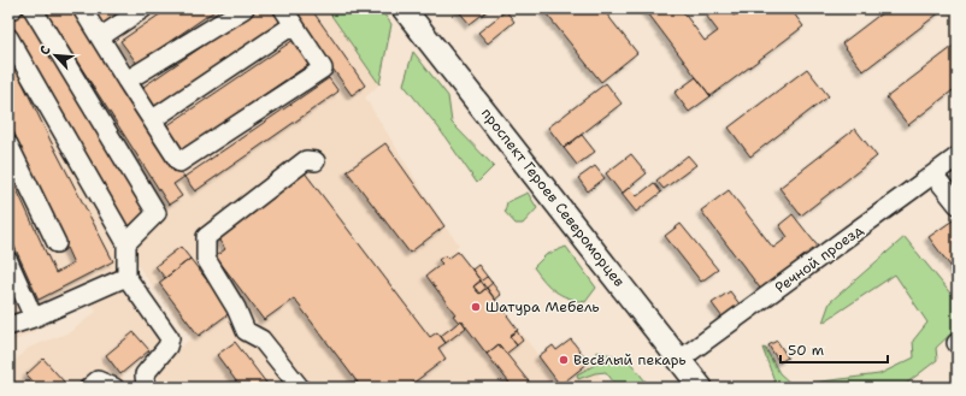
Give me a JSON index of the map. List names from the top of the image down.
{
  "streets": {
    "main road": ["проспект Героев Североморцев"],
    "street": ["Речной проезд"]
  },
  "crossings": [
    ["проспект Героев Североморцев", "Речной проезд"]
  ],
  "places": ["Шатура Мебель", "Весёлый пекарь"],
  "scale_bar": "50 m",
  "north": "top left"
}
